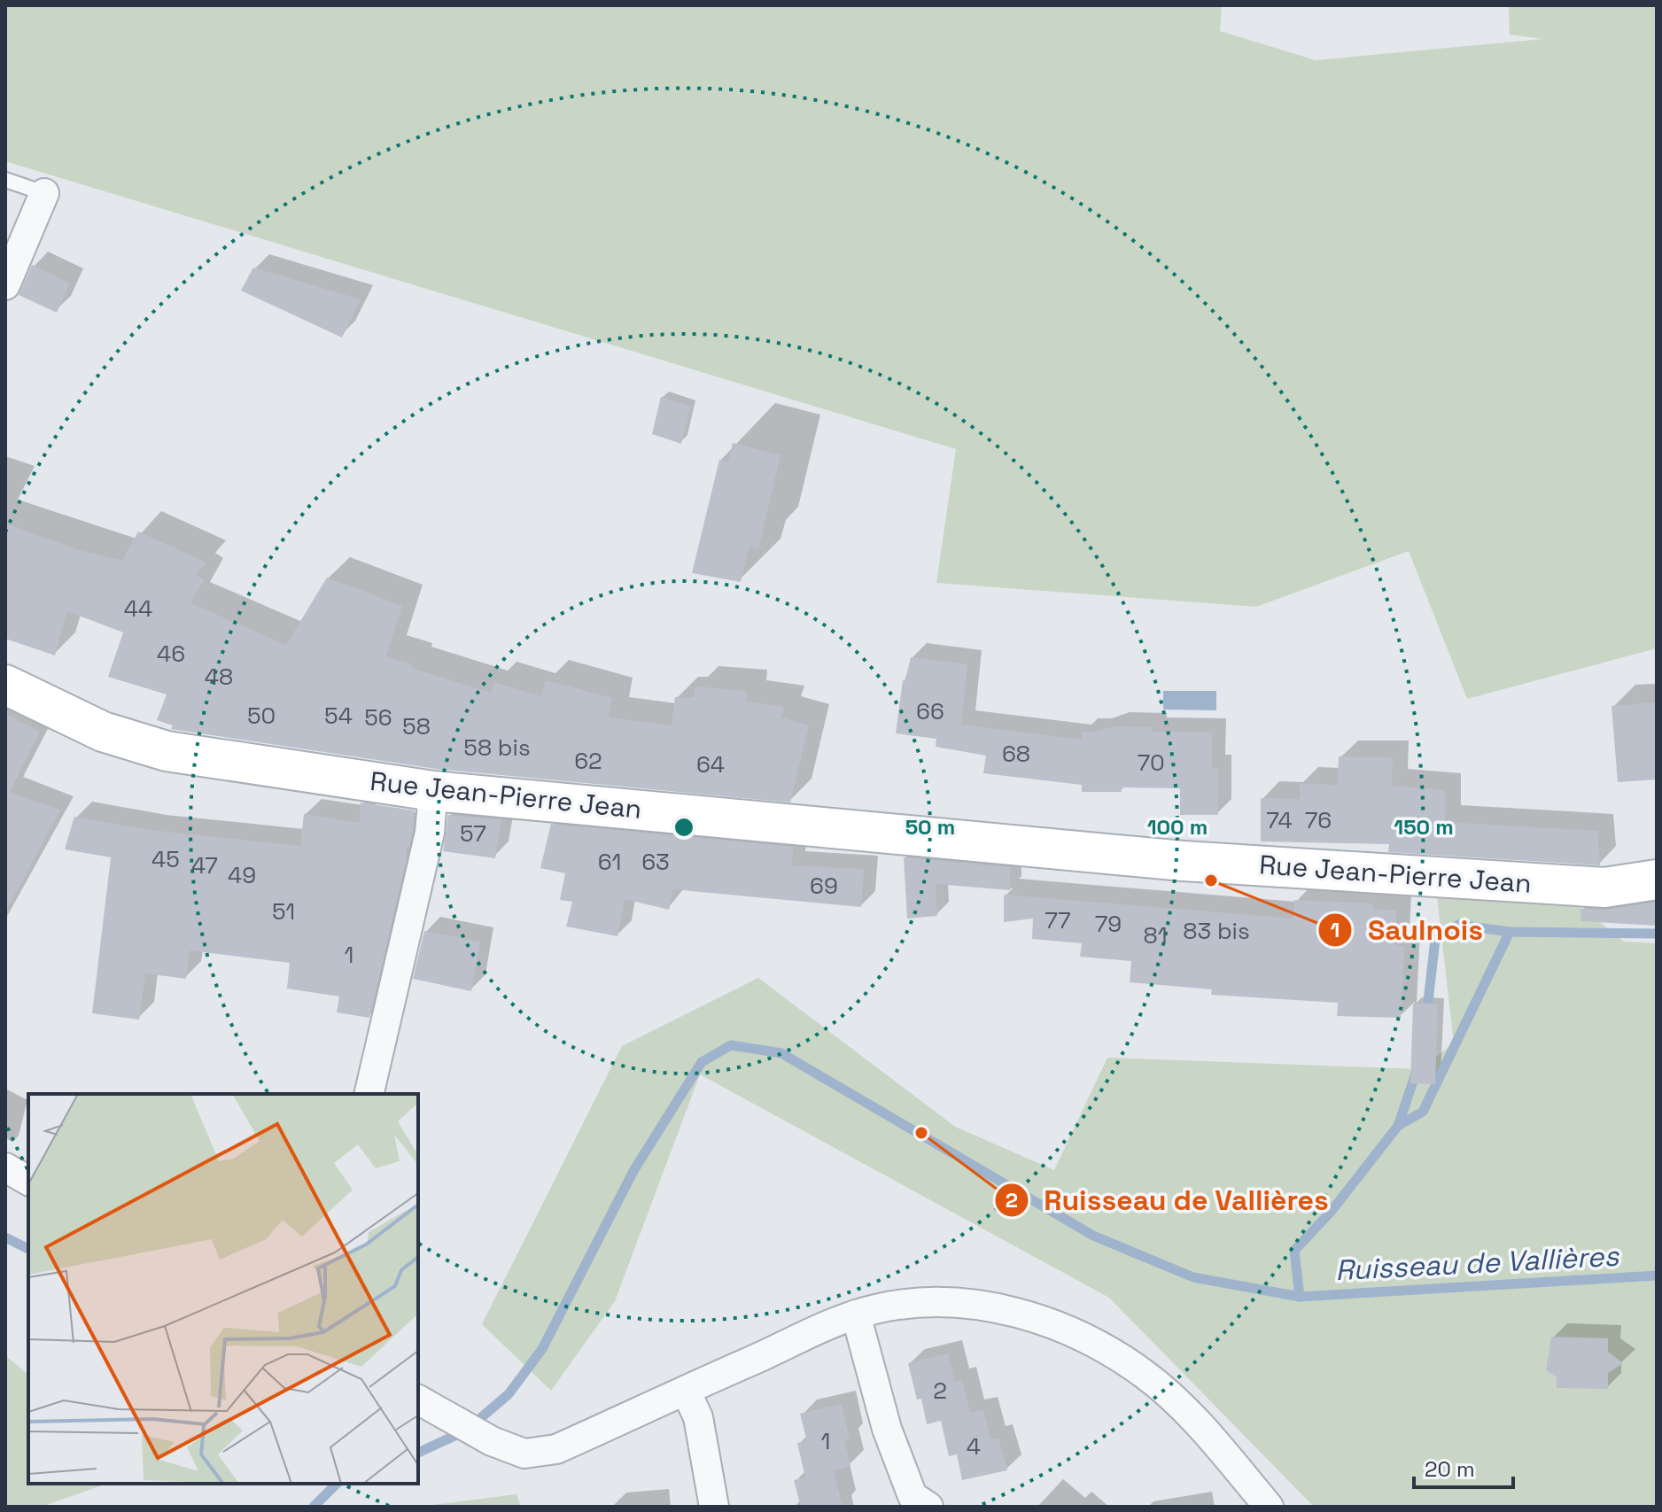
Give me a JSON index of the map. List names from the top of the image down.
{
  "streets": {
    "main road": ["Rue Jean-Pierre Jean"]
  },
  "water": ["Ruisseau de Vallières"],
  "places": ["Saulnois", "Ruisseau de Vallières"],
  "house_numbers": [
    "44",
    "46",
    "48",
    "66",
    "50",
    "54",
    "56",
    "58",
    "58 bis",
    "68",
    "62",
    "70",
    "64",
    "74",
    "76",
    "57",
    "45",
    "61",
    "63",
    "47",
    "49",
    "69",
    "51",
    "77",
    "79",
    "83 bis",
    "81",
    "1",
    "2",
    "1",
    "4"
  ],
  "scale_bar": "20 m",
  "rings": ["50 m", "100 m", "150 m"]
}
